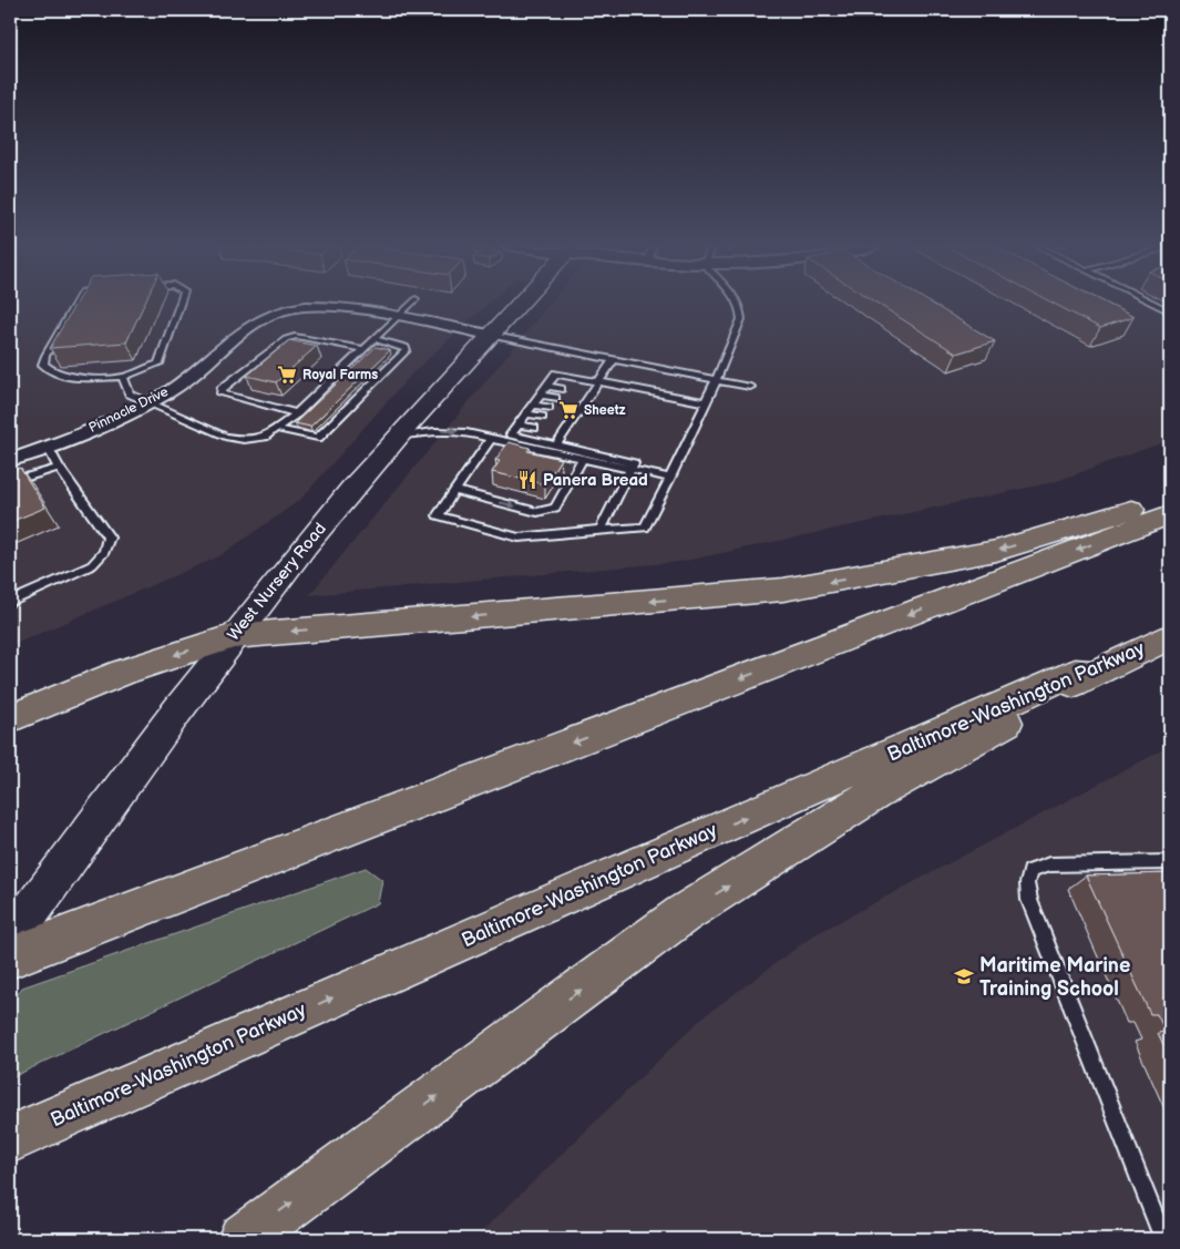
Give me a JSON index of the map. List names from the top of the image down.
{
  "streets": {
    "highway": ["Baltimore-Washington Parkway"],
    "main road": ["West Nursery Road"],
    "street": ["Pinnacle Drive"]
  },
  "crossings": [
    ["Pinnacle Drive", "West Nursery Road"]
  ],
  "places": {
    "supermarket": ["Royal Farms", "Sheetz"],
    "restaurant": ["Panera Bread"],
    "school or university": ["Maritime Marine Training School"]
  }
}
